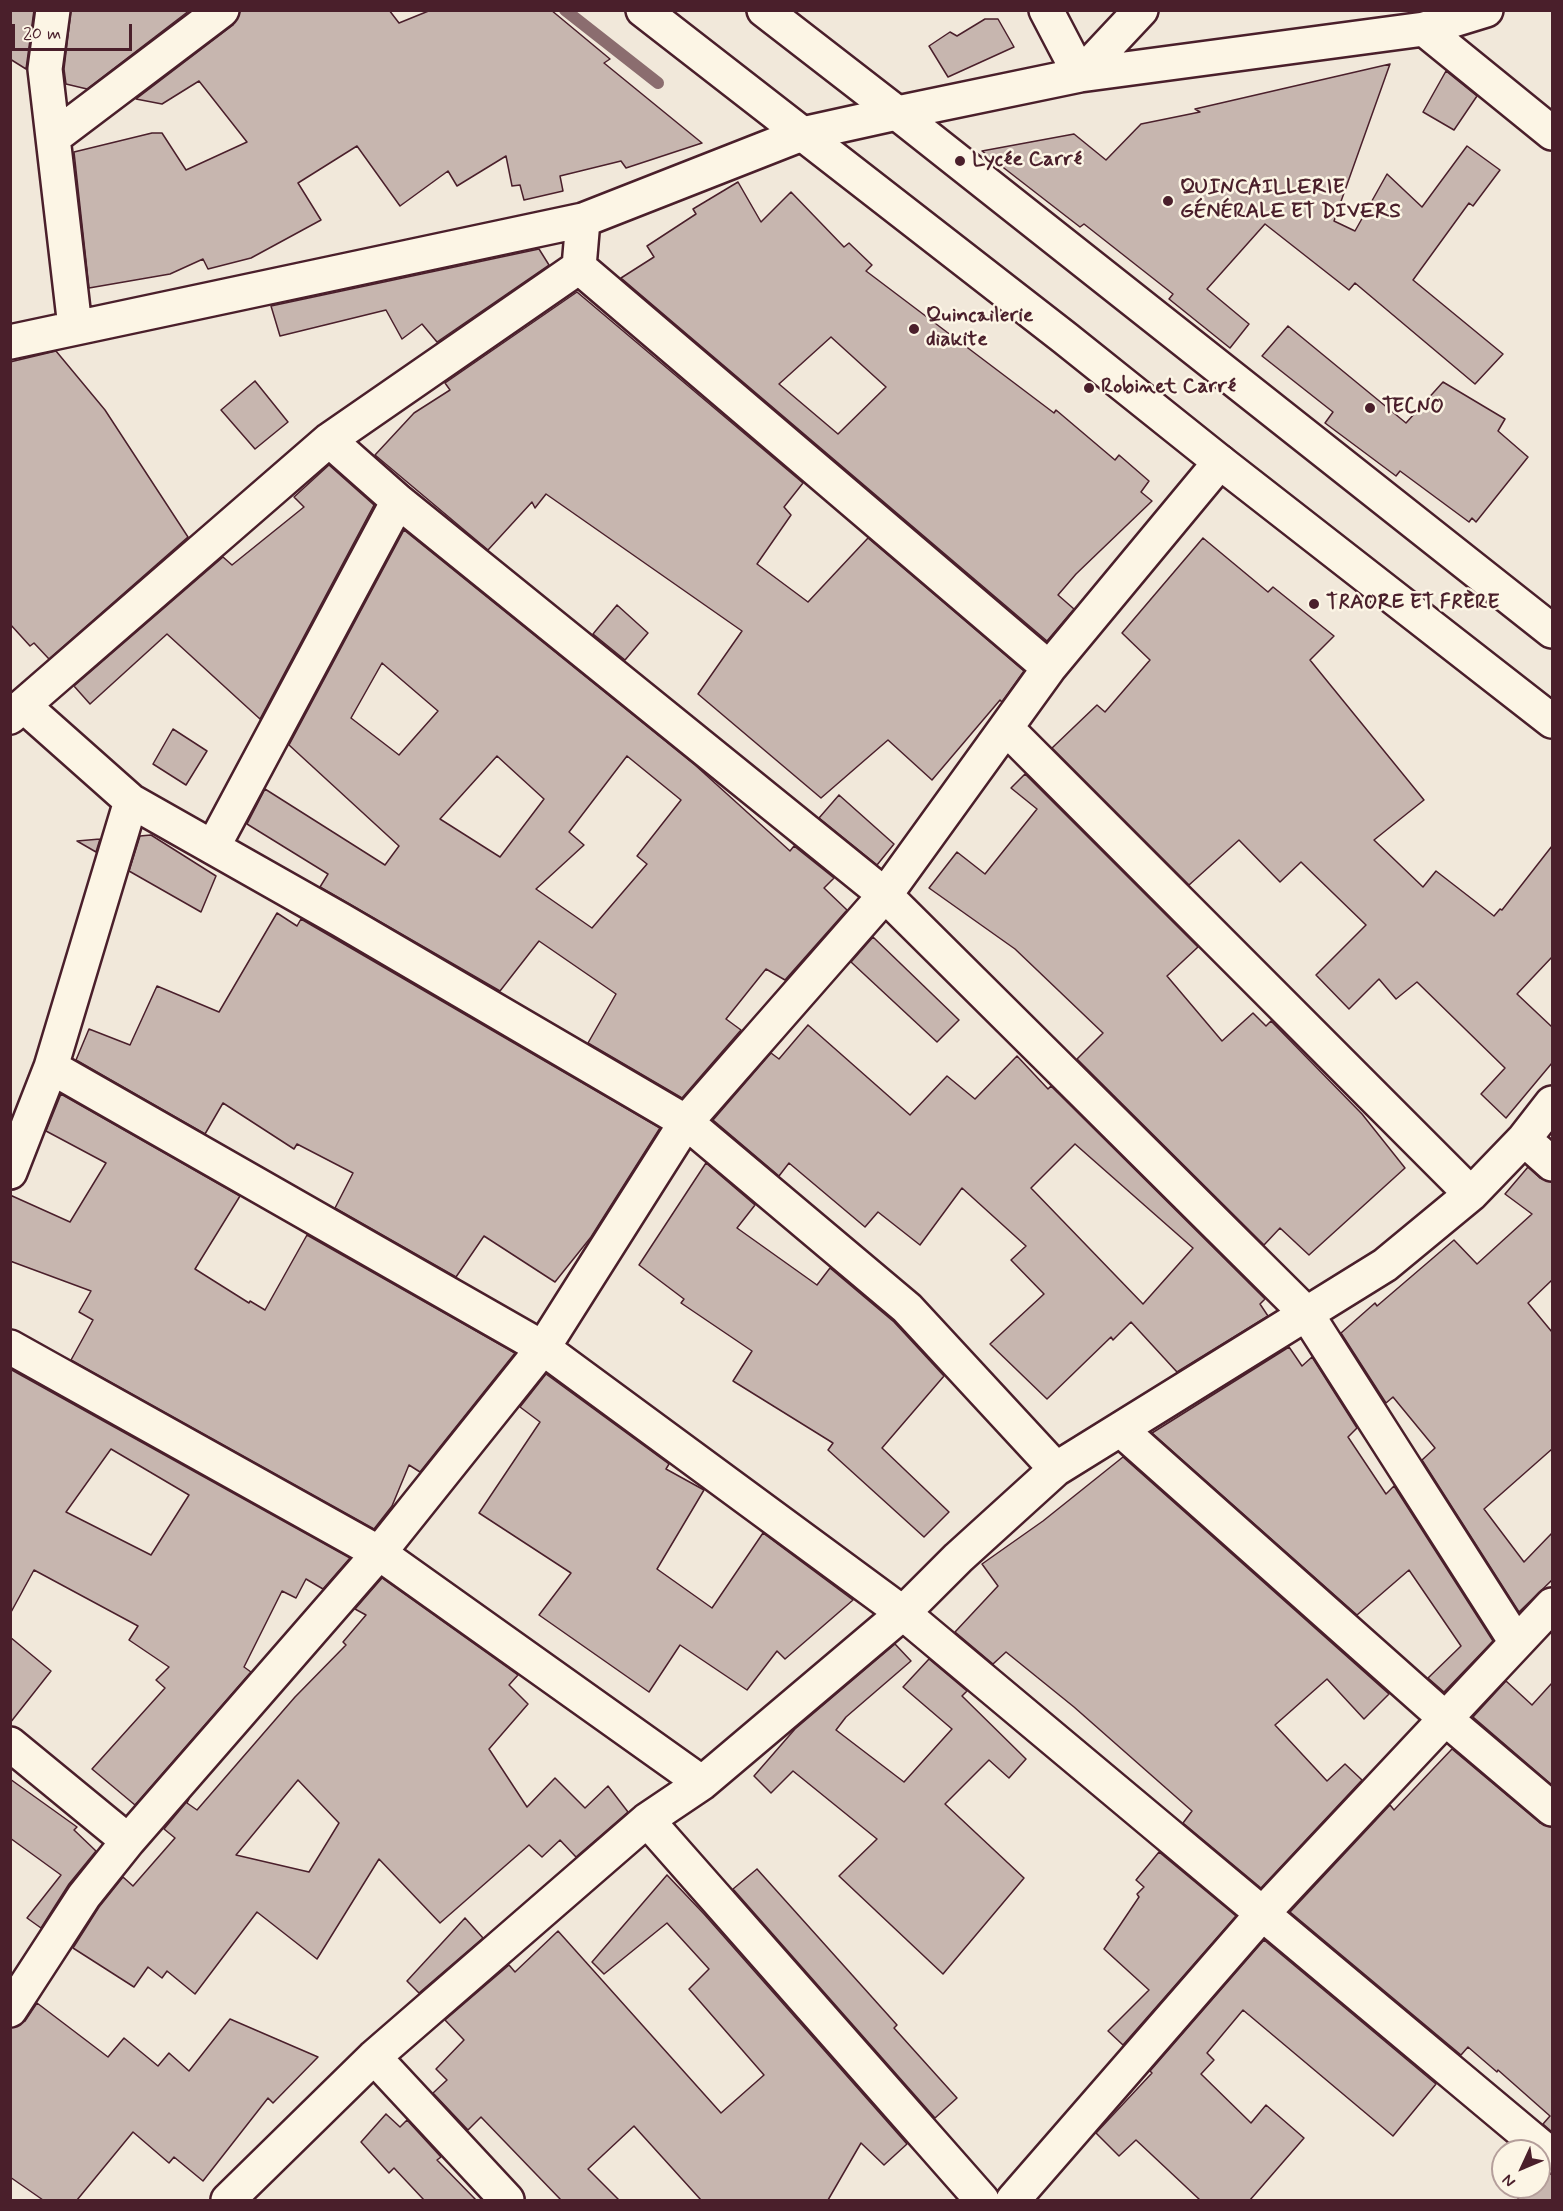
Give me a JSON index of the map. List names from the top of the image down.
{
  "places": [
    "Lycée Carré",
    "QUINCAILLERIE GÉNÉRALE ET DIVERS",
    "Quincailerie diakite",
    "Robinet Carré",
    "TECNO",
    "TRAORE ET FRÈRE"
  ],
  "scale_bar": "20 m",
  "north": "bottom left"
}
